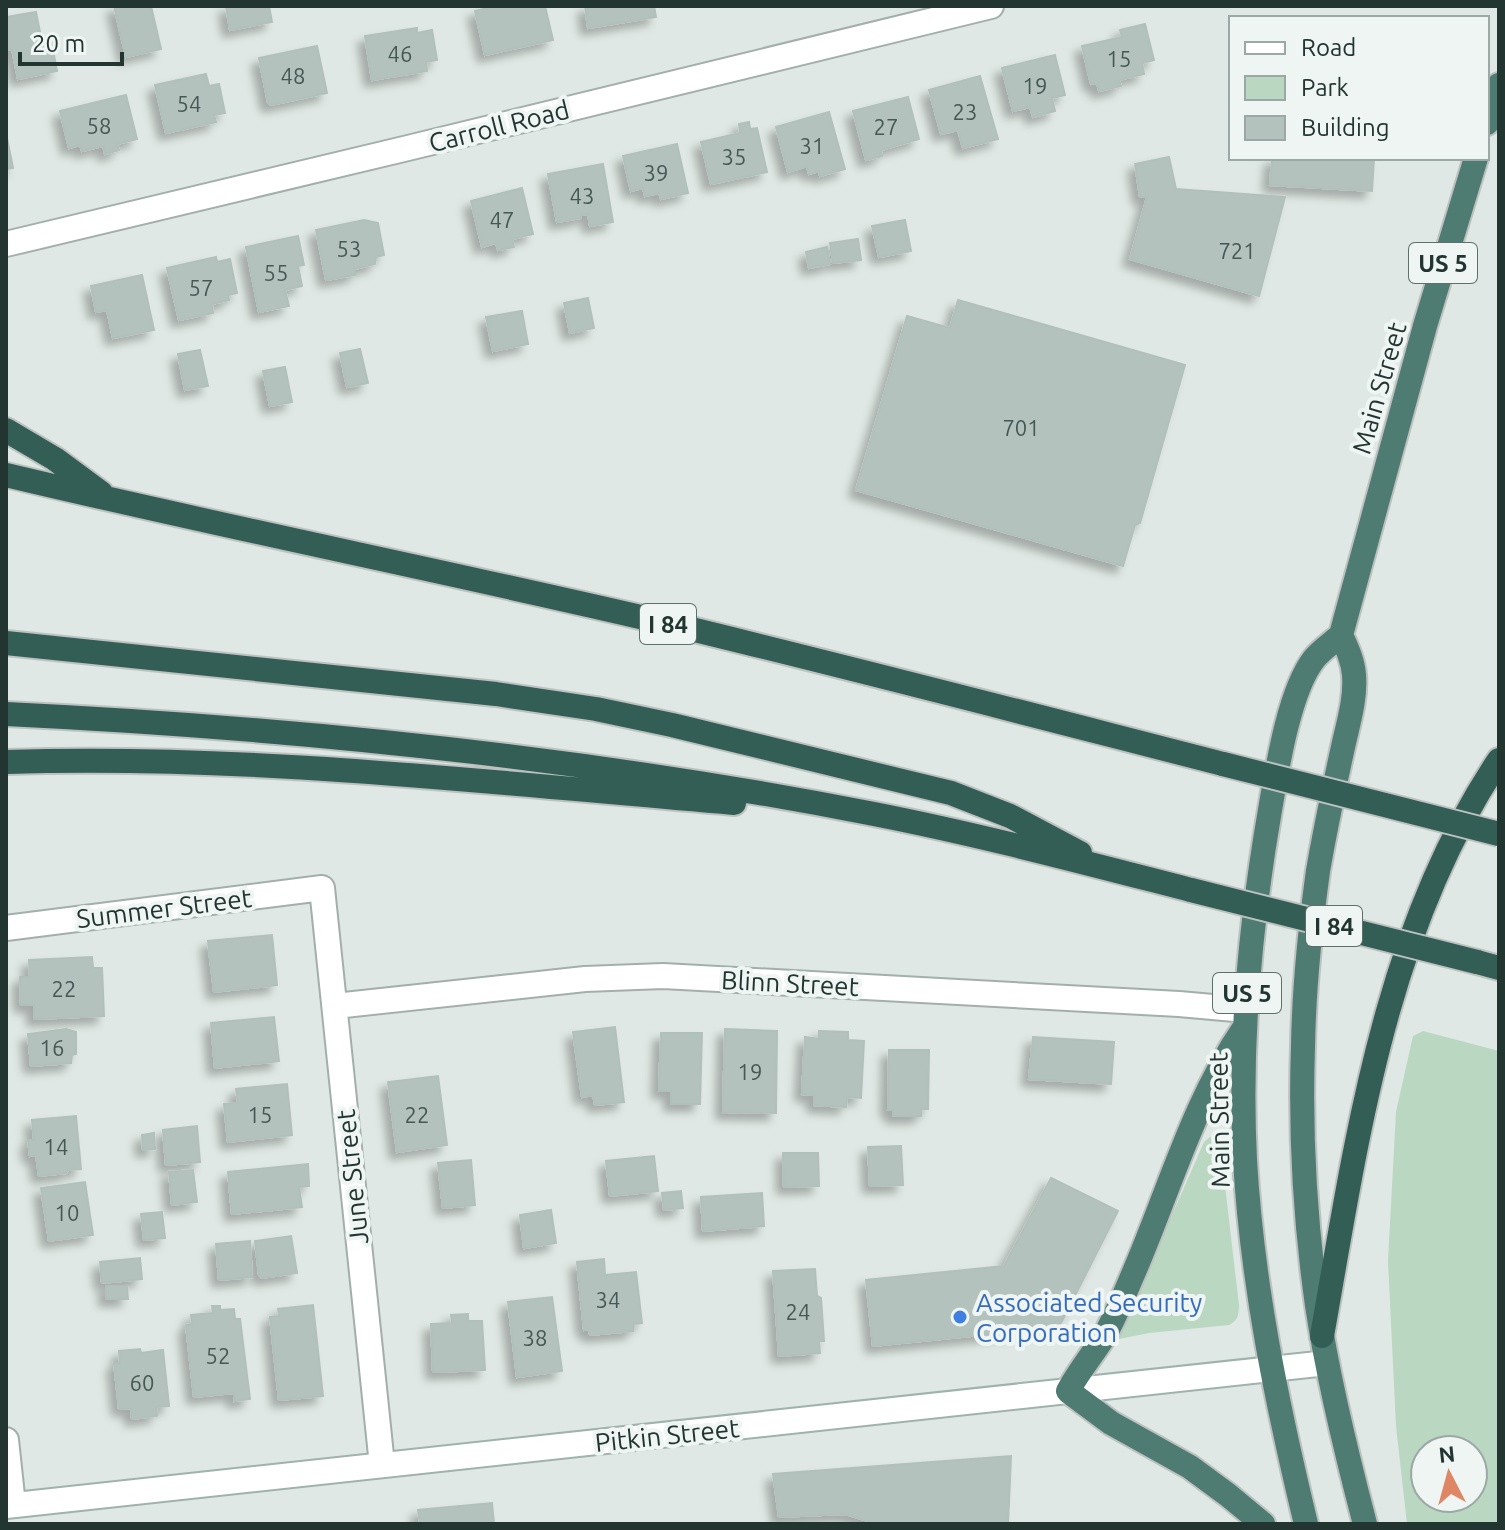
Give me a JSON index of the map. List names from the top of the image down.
{
  "streets": {
    "highway": ["US 5", "Main Street", "I 84"],
    "street": [
      "Carroll Road",
      "Summer Street",
      "Blinn Street",
      "June Street",
      "Pitkin Street"
    ]
  },
  "crossings": [
    ["US 5", "Main Street"],
    ["US 5", "Pitkin Street"],
    ["Main Street", "Blinn Street"],
    ["Main Street", "Pitkin Street"],
    ["Summer Street", "June Street"],
    ["Blinn Street", "June Street"],
    ["June Street", "Pitkin Street"]
  ],
  "places": ["Associated Security Corporation"],
  "house_numbers": [
    "46",
    "15",
    "48",
    "19",
    "54",
    "23",
    "58",
    "27",
    "31",
    "35",
    "39",
    "43",
    "47",
    "53",
    "721",
    "55",
    "57",
    "701",
    "22",
    "16",
    "19",
    "15",
    "22",
    "14",
    "10",
    "34",
    "24",
    "38",
    "52",
    "60"
  ],
  "legend": ["Road", "Park", "Building"],
  "scale_bar": "20 m",
  "north": "top"
}
